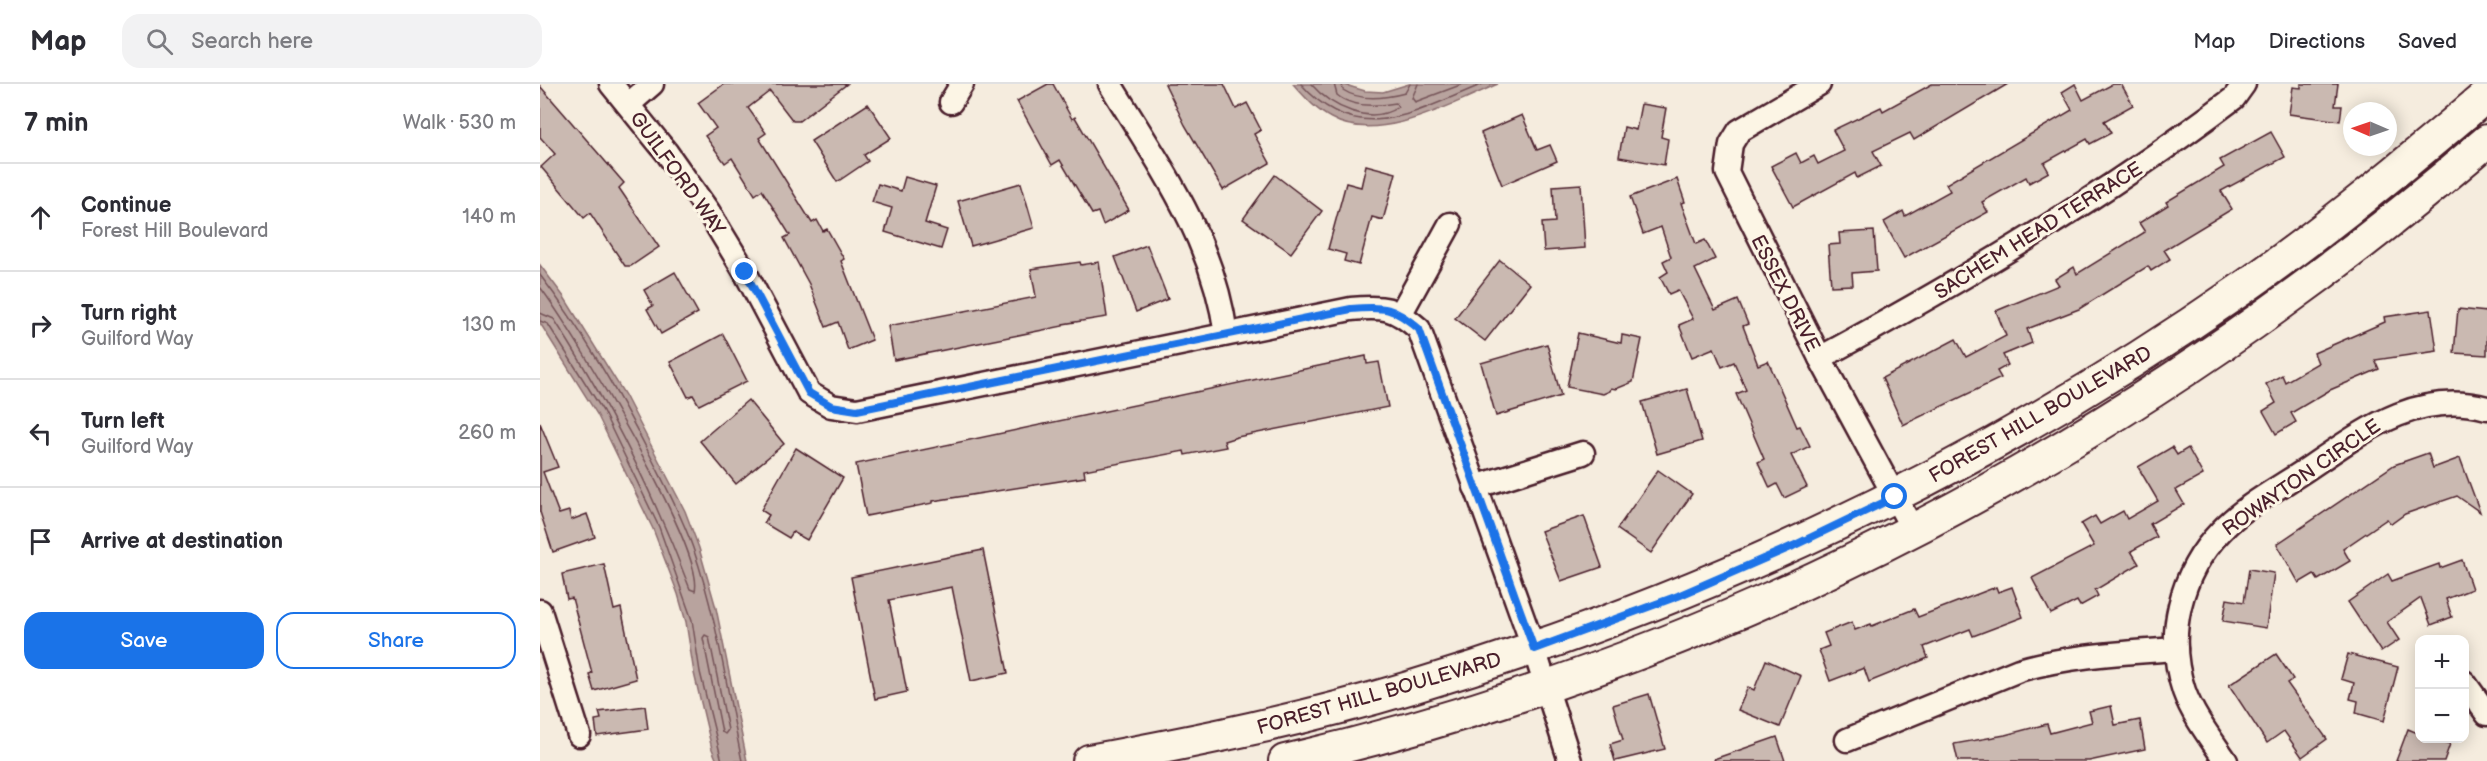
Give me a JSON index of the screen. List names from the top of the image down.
{
  "streets": {
    "main road": ["FOREST HILL BOULEVARD"],
    "street": [
      "GUILFORD WAY",
      "SACHEM HEAD TERRACE",
      "ESSEX DRIVE",
      "ROWAYTON CIRCLE"
    ]
  },
  "crossings": [
    ["SACHEM HEAD TERRACE", "ESSEX DRIVE"],
    ["ESSEX DRIVE", "FOREST HILL BOULEVARD"]
  ],
  "north": "left",
  "page": {
    "header": "Map",
    "search": "Search here",
    "nav": ["Map", "Directions", "Saved"],
    "heading": ["7 min", "Walk · 530 m"],
    "list": [
      ["Continue", "Forest Hill Boulevard", "140 m"],
      ["Turn right", "Guilford Way", "130 m"],
      ["Turn left", "Guilford Way", "260 m"],
      "Arrive at destination"
    ],
    "buttons": ["Save", "Share"],
    "map_buttons": ["+", "−"]
  }
}
